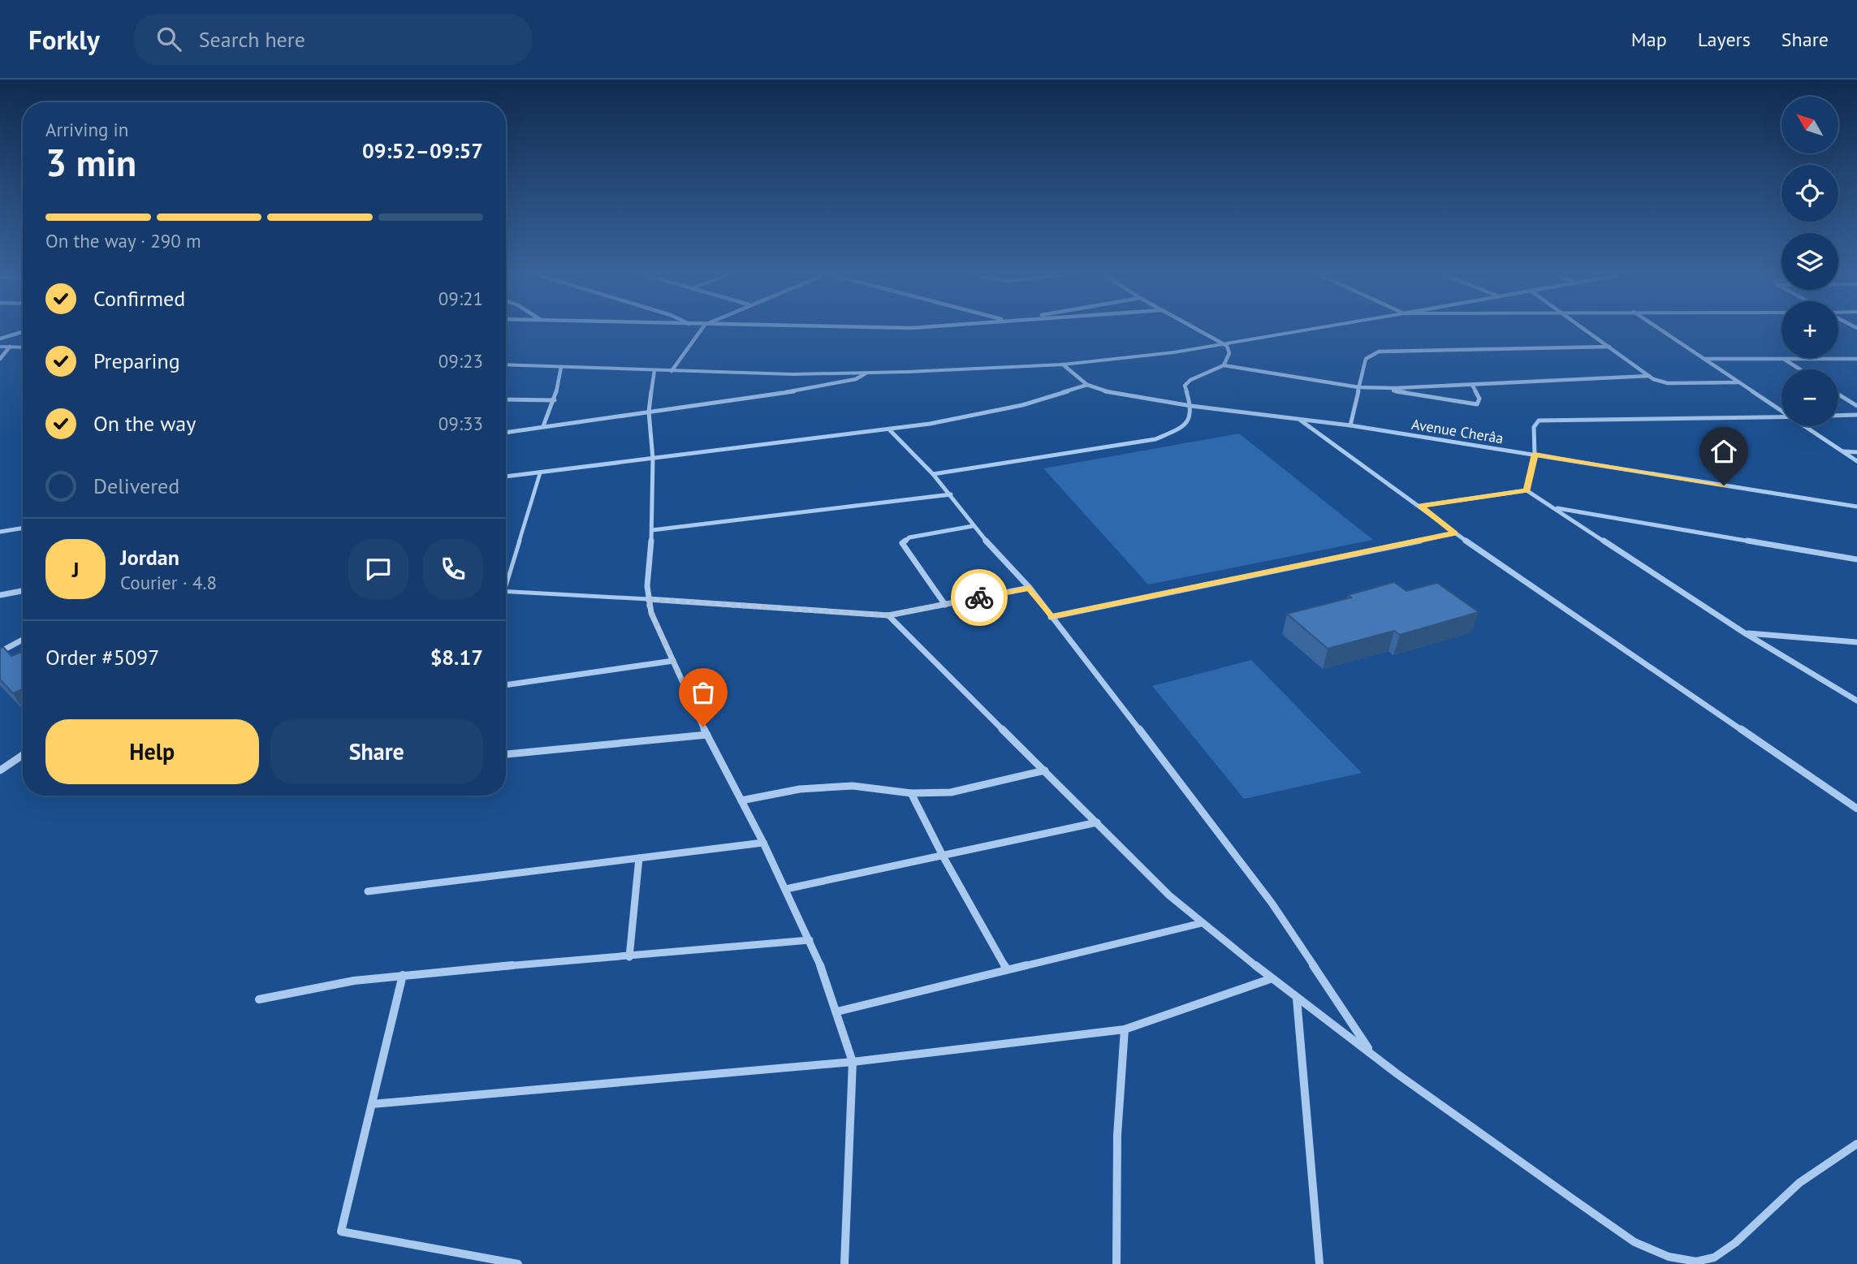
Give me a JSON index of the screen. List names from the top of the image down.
{
  "streets": {
    "street": ["Avenue Cherâa"]
  },
  "north": "top left",
  "page": {
    "header": "Forkly",
    "search": "Search here",
    "nav": ["Map", "Layers", "Share"],
    "map_buttons": ["+", "−"],
    "heading": ["3 min", "Arriving in", "09:52–09:57"],
    "panel": [
      "Jordan",
      "Courier · 4.8",
      "Order #5097",
      "$8.17"
    ],
    "bar": "On the way · 290 m",
    "list": [
      ["Confirmed", "09:21"],
      ["Preparing", "09:23"],
      ["On the way", "09:33"],
      "Delivered"
    ],
    "round": "J",
    "buttons": ["Help", "Share"]
  }
}
